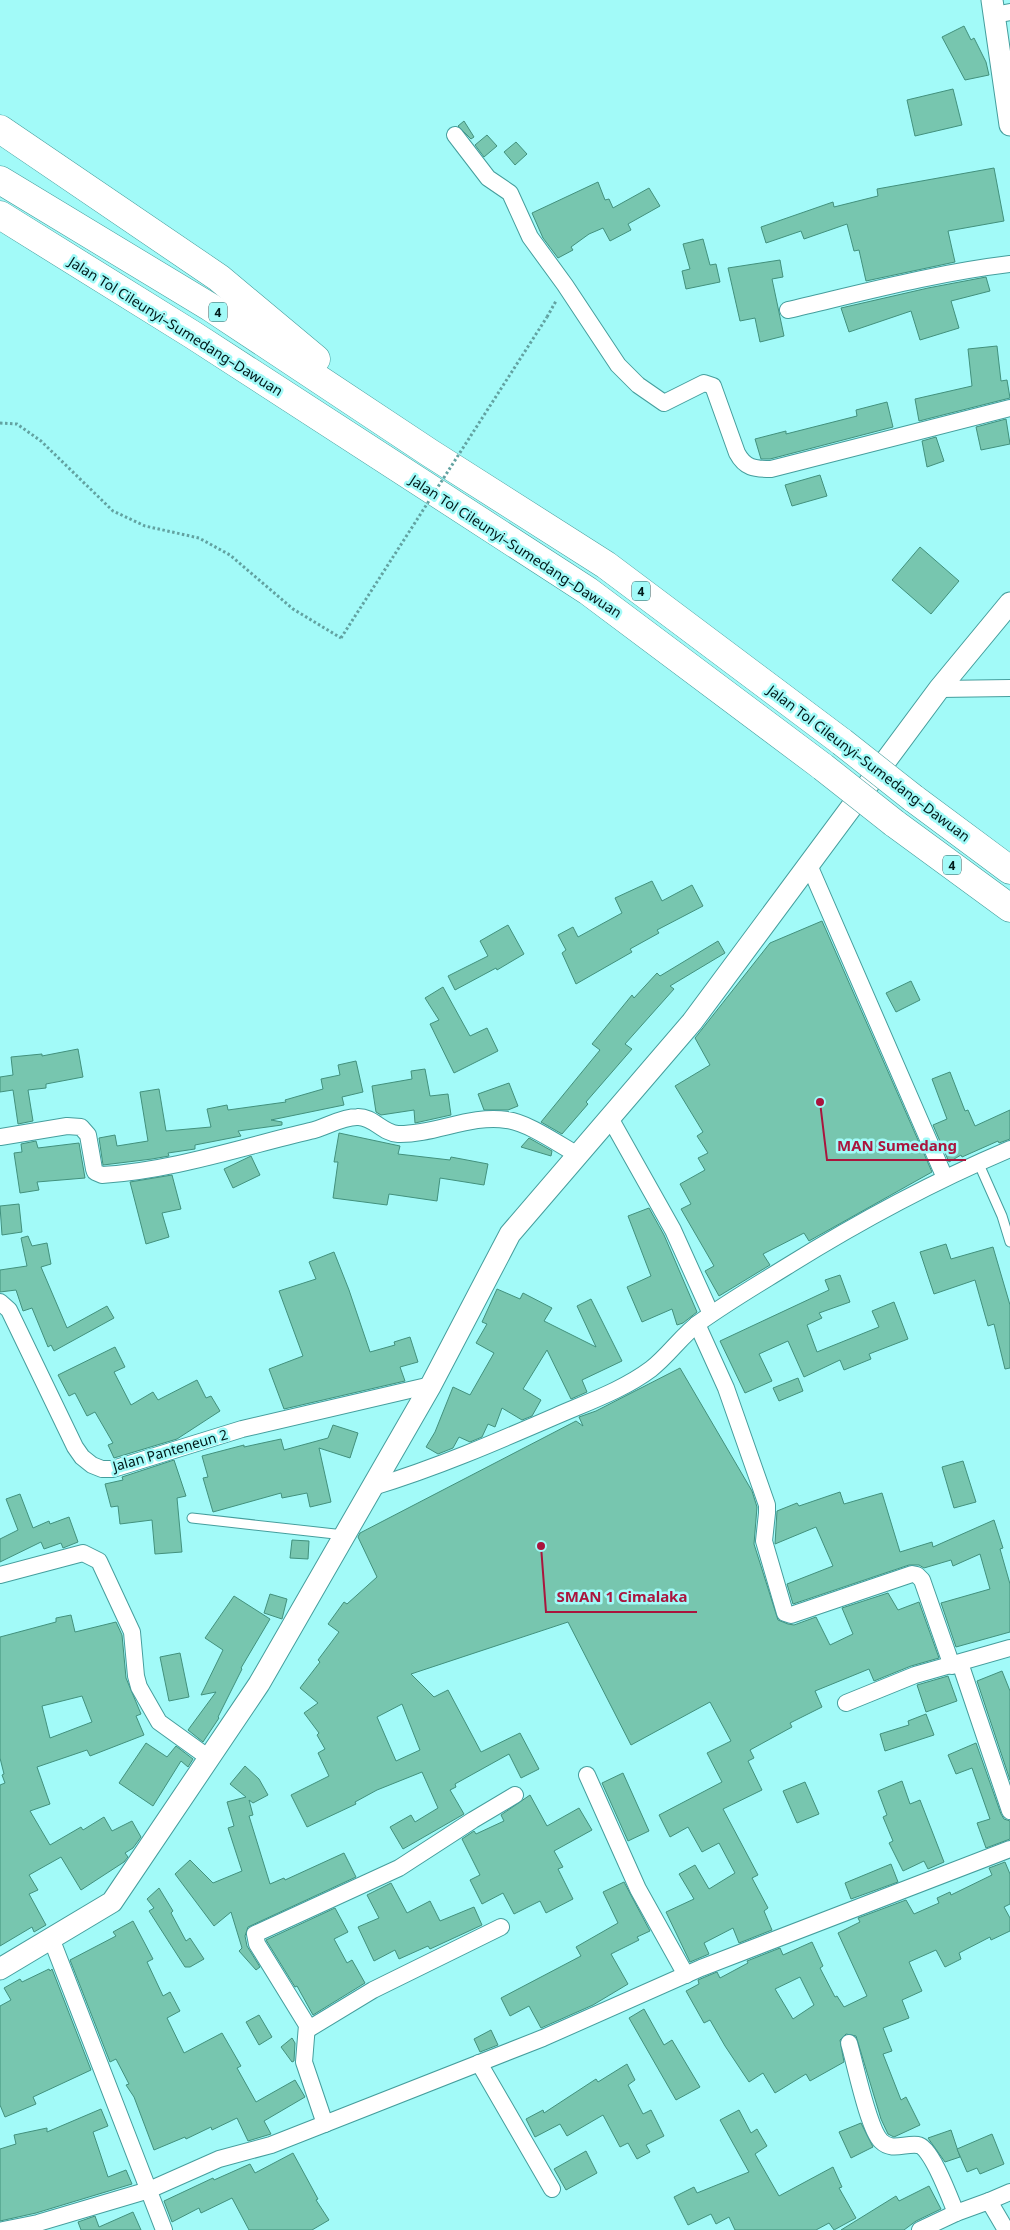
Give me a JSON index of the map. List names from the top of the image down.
{
  "streets": {
    "highway": ["4", "Jalan Tol Cileunyi–Sumedang–Dawuan"],
    "street": ["Jalan Panteneun 2"]
  },
  "places": ["MAN Sumedang", "SMAN 1 Cimalaka"]
}
